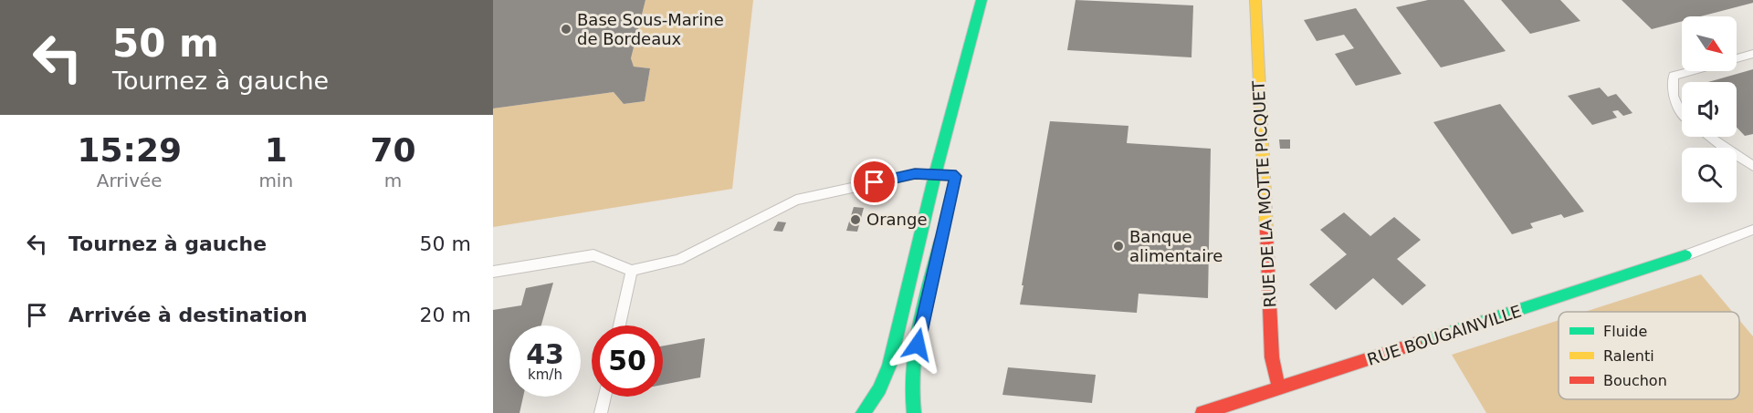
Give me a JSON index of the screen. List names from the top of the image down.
{
  "streets": {
    "street": ["RUE DE LA MOTTE PICQUET", "RUE BOUGAINVILLE"]
  },
  "crossings": [
    ["RUE DE LA MOTTE PICQUET", "RUE BOUGAINVILLE"]
  ],
  "places": ["Base Sous-Marine de Bordeaux", "Orange", "Banque alimentaire"],
  "legend": ["Fluide", "Ralenti", "Bouchon"],
  "north": "bottom right",
  "page": {
    "turn": ["50 m", "Tournez à gauche"],
    "eta": [
      "15:29",
      "Arrivée",
      "1",
      "min",
      "70",
      "m"
    ],
    "list": [
      {
        "name": "Tournez à gauche",
        "value": "50 m"
      },
      {
        "name": "Arrivée à destination",
        "value": "20 m"
      }
    ],
    "speed": "43 km/h",
    "limit": "50"
  }
}
